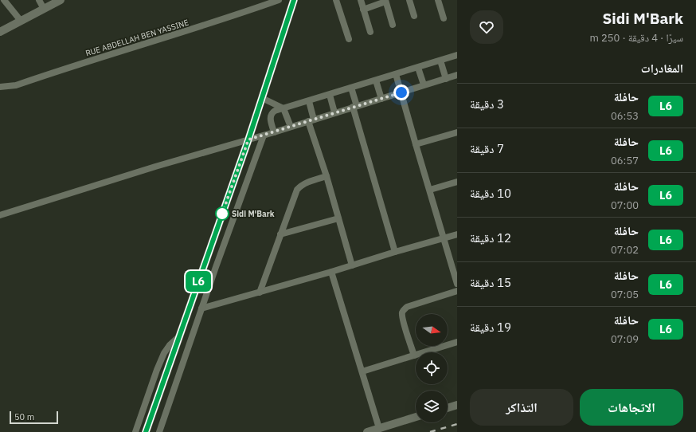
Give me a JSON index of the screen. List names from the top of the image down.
{
  "streets": {
    "street": ["RUE ABDELLAH BEN YASSINE"]
  },
  "places": ["Sidi M'Bark"],
  "lines": ["bus line L6"],
  "scale_bar": "50 m",
  "north": "right",
  "page": {
    "heading": [
      ["Sidi M'Bark", "سيرًا · 4 دقيقة · 250 m"],
      "المغادرات"
    ],
    "on_map": "L6",
    "list": [
      {
        "mark": "L6",
        "name": "حافلة",
        "note": "06:53",
        "value": "3 دقيقة"
      },
      {
        "mark": "L6",
        "name": "حافلة",
        "note": "06:57",
        "value": "7 دقيقة"
      },
      {
        "mark": "L6",
        "name": "حافلة",
        "note": "07:00",
        "value": "10 دقيقة"
      },
      {
        "mark": "L6",
        "name": "حافلة",
        "note": "07:02",
        "value": "12 دقيقة"
      },
      {
        "mark": "L6",
        "name": "حافلة",
        "note": "07:05",
        "value": "15 دقيقة"
      },
      {
        "mark": "L6",
        "name": "حافلة",
        "note": "07:09",
        "value": "19 دقيقة"
      }
    ],
    "buttons": ["الاتجاهات", "التذاكر"],
    "scale": "50 m"
  }
}
